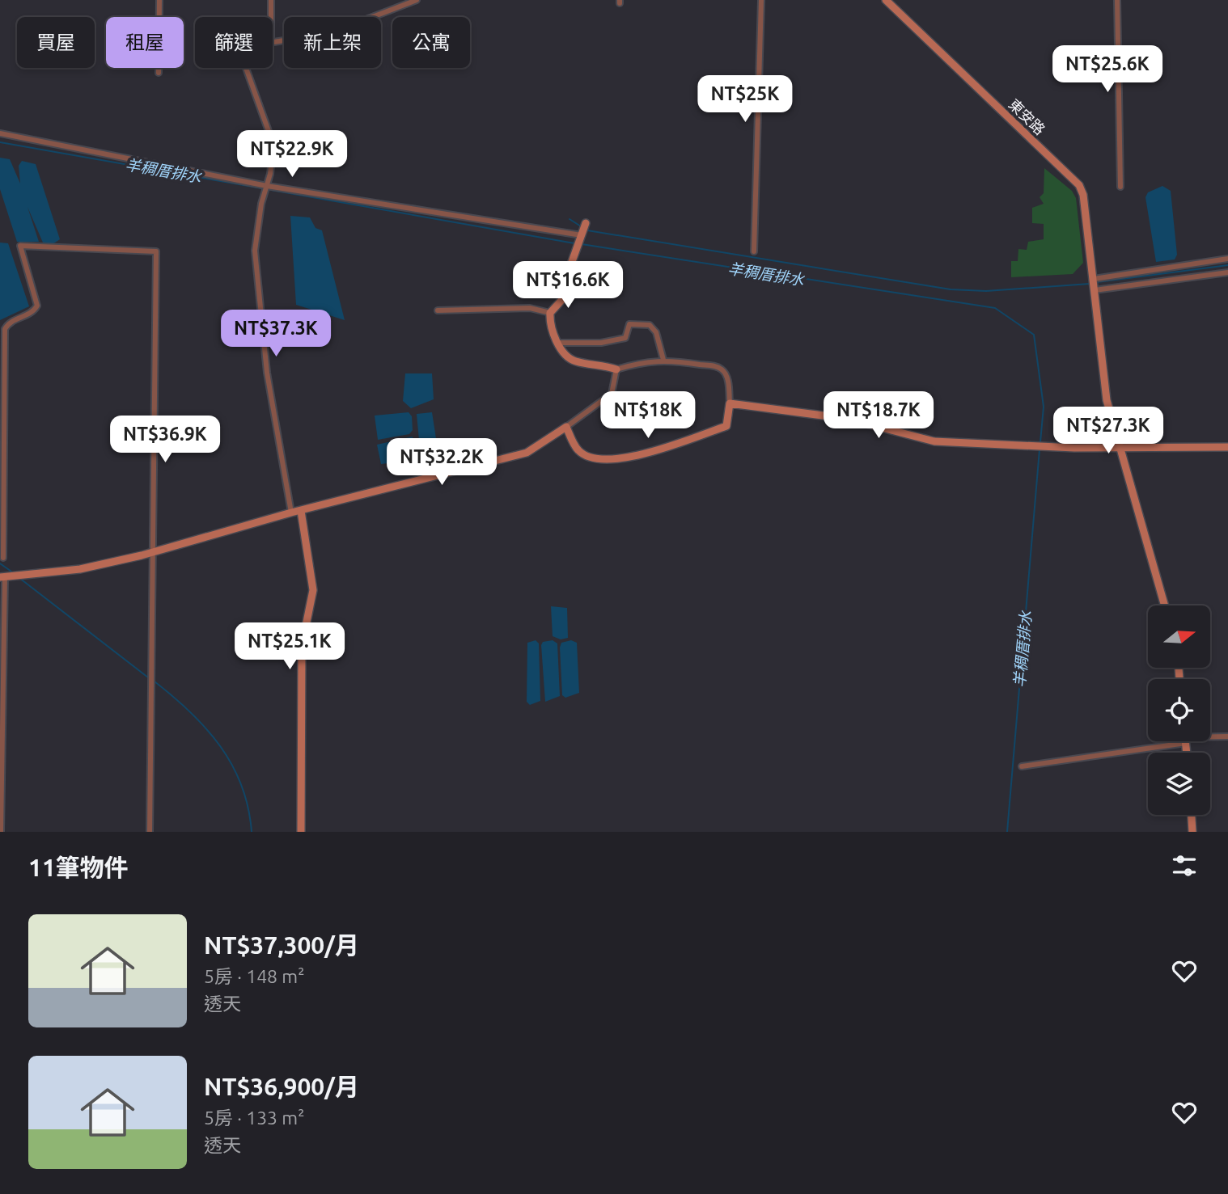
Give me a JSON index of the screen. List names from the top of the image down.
{
  "streets": {
    "street": ["東安路"]
  },
  "water": ["羊稠厝排水"],
  "north": "right",
  "page": {
    "chip": [
      "買屋",
      "租屋",
      "篩選",
      "新上架",
      "公寓"
    ],
    "price": [
      "NT$25.6K",
      "NT$25K",
      "NT$22.9K",
      "NT$16.6K",
      "NT$37.3K",
      "NT$18K",
      "NT$18.7K",
      "NT$27.3K",
      "NT$36.9K",
      "NT$32.2K",
      "NT$25.1K"
    ],
    "heading": "11筆物件",
    "list": [
      {
        "name": "NT$37,300/月",
        "note": "5房 · 148 m² · 透天"
      },
      {
        "name": "NT$36,900/月",
        "note": "5房 · 133 m² · 透天"
      }
    ]
  }
}
